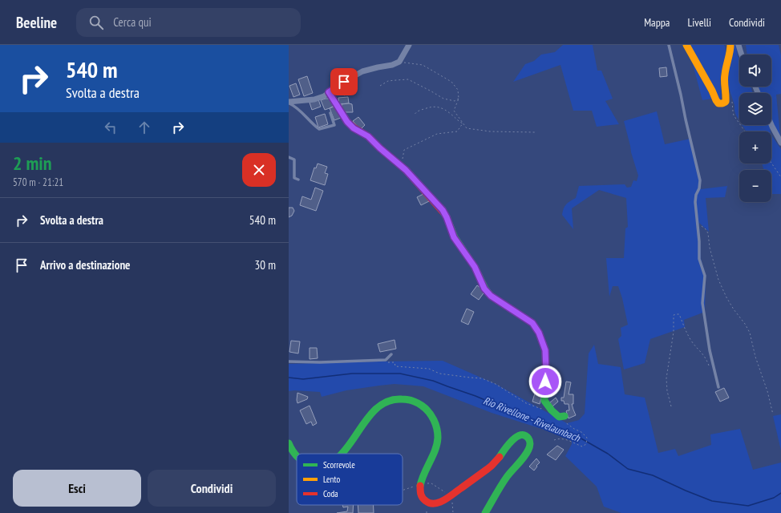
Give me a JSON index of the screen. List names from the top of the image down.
{
  "water": ["Rio Rivellone - Rivelaunbach"],
  "legend": ["Scorrevole", "Lento", "Coda"],
  "page": {
    "header": "Beeline",
    "search": "Cerca qui",
    "nav": ["Mappa", "Livelli", "Condividi"],
    "turn": ["540 m", "Svolta a destra"],
    "map_buttons": ["+", "−"],
    "heading": ["2 min", "570 m · 21:21"],
    "list": [
      {
        "name": "Svolta a destra",
        "value": "540 m"
      },
      {
        "name": "Arrivo a destinazione",
        "value": "30 m"
      }
    ],
    "buttons": ["Esci", "Condividi"]
  }
}
